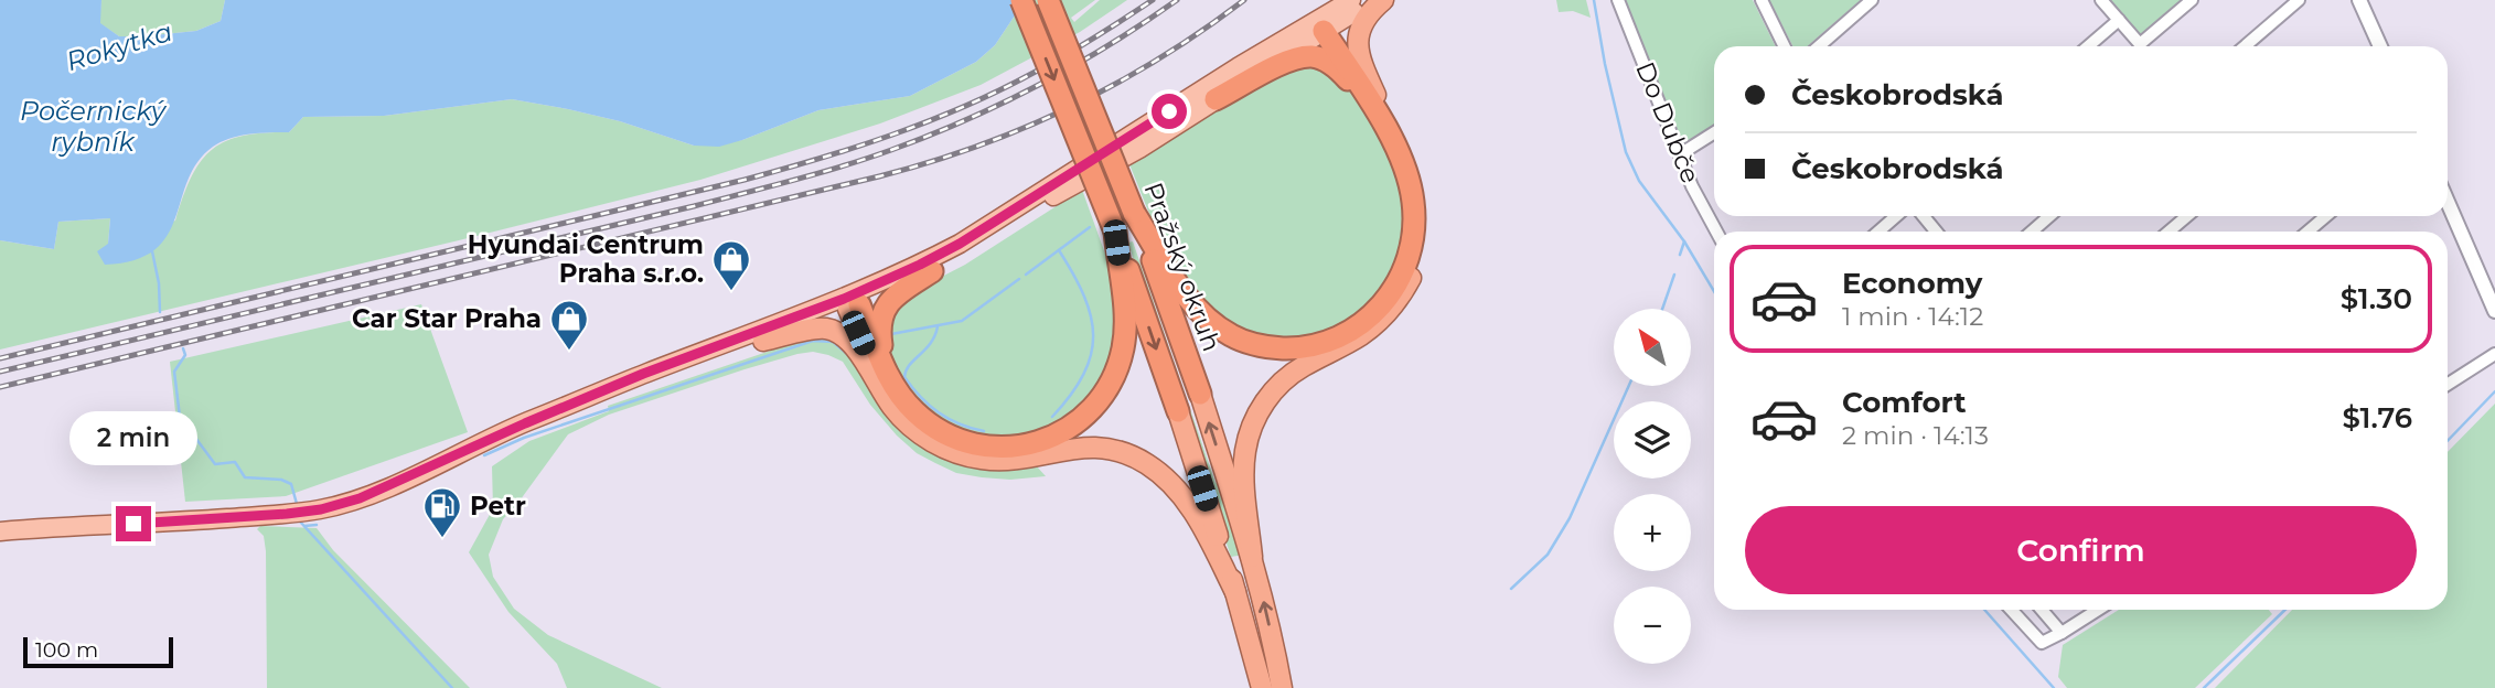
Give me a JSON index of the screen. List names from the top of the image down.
{
  "streets": {
    "highway": ["Pražský okruh"],
    "street": ["Do Dubče"]
  },
  "water": ["Rokytka", "Počernický rybník"],
  "places": {
    "shop": ["Hyundai Centrum Praha s.r.o.", "Car Star Praha"],
    "fuel station": ["Petr"]
  },
  "scale_bar": "100 m",
  "north": "top left",
  "page": {
    "banner": ["Českobrodská", "Českobrodská"],
    "list": [
      {
        "name": "Economy",
        "note": "1 min · 14:12",
        "value": "$1.30"
      },
      {
        "name": "Comfort",
        "note": "2 min · 14:13",
        "value": "$1.76"
      }
    ],
    "map_buttons": ["+", "−"],
    "bubble": "2 min",
    "buttons": "Confirm",
    "scale": "100 m"
  }
}
